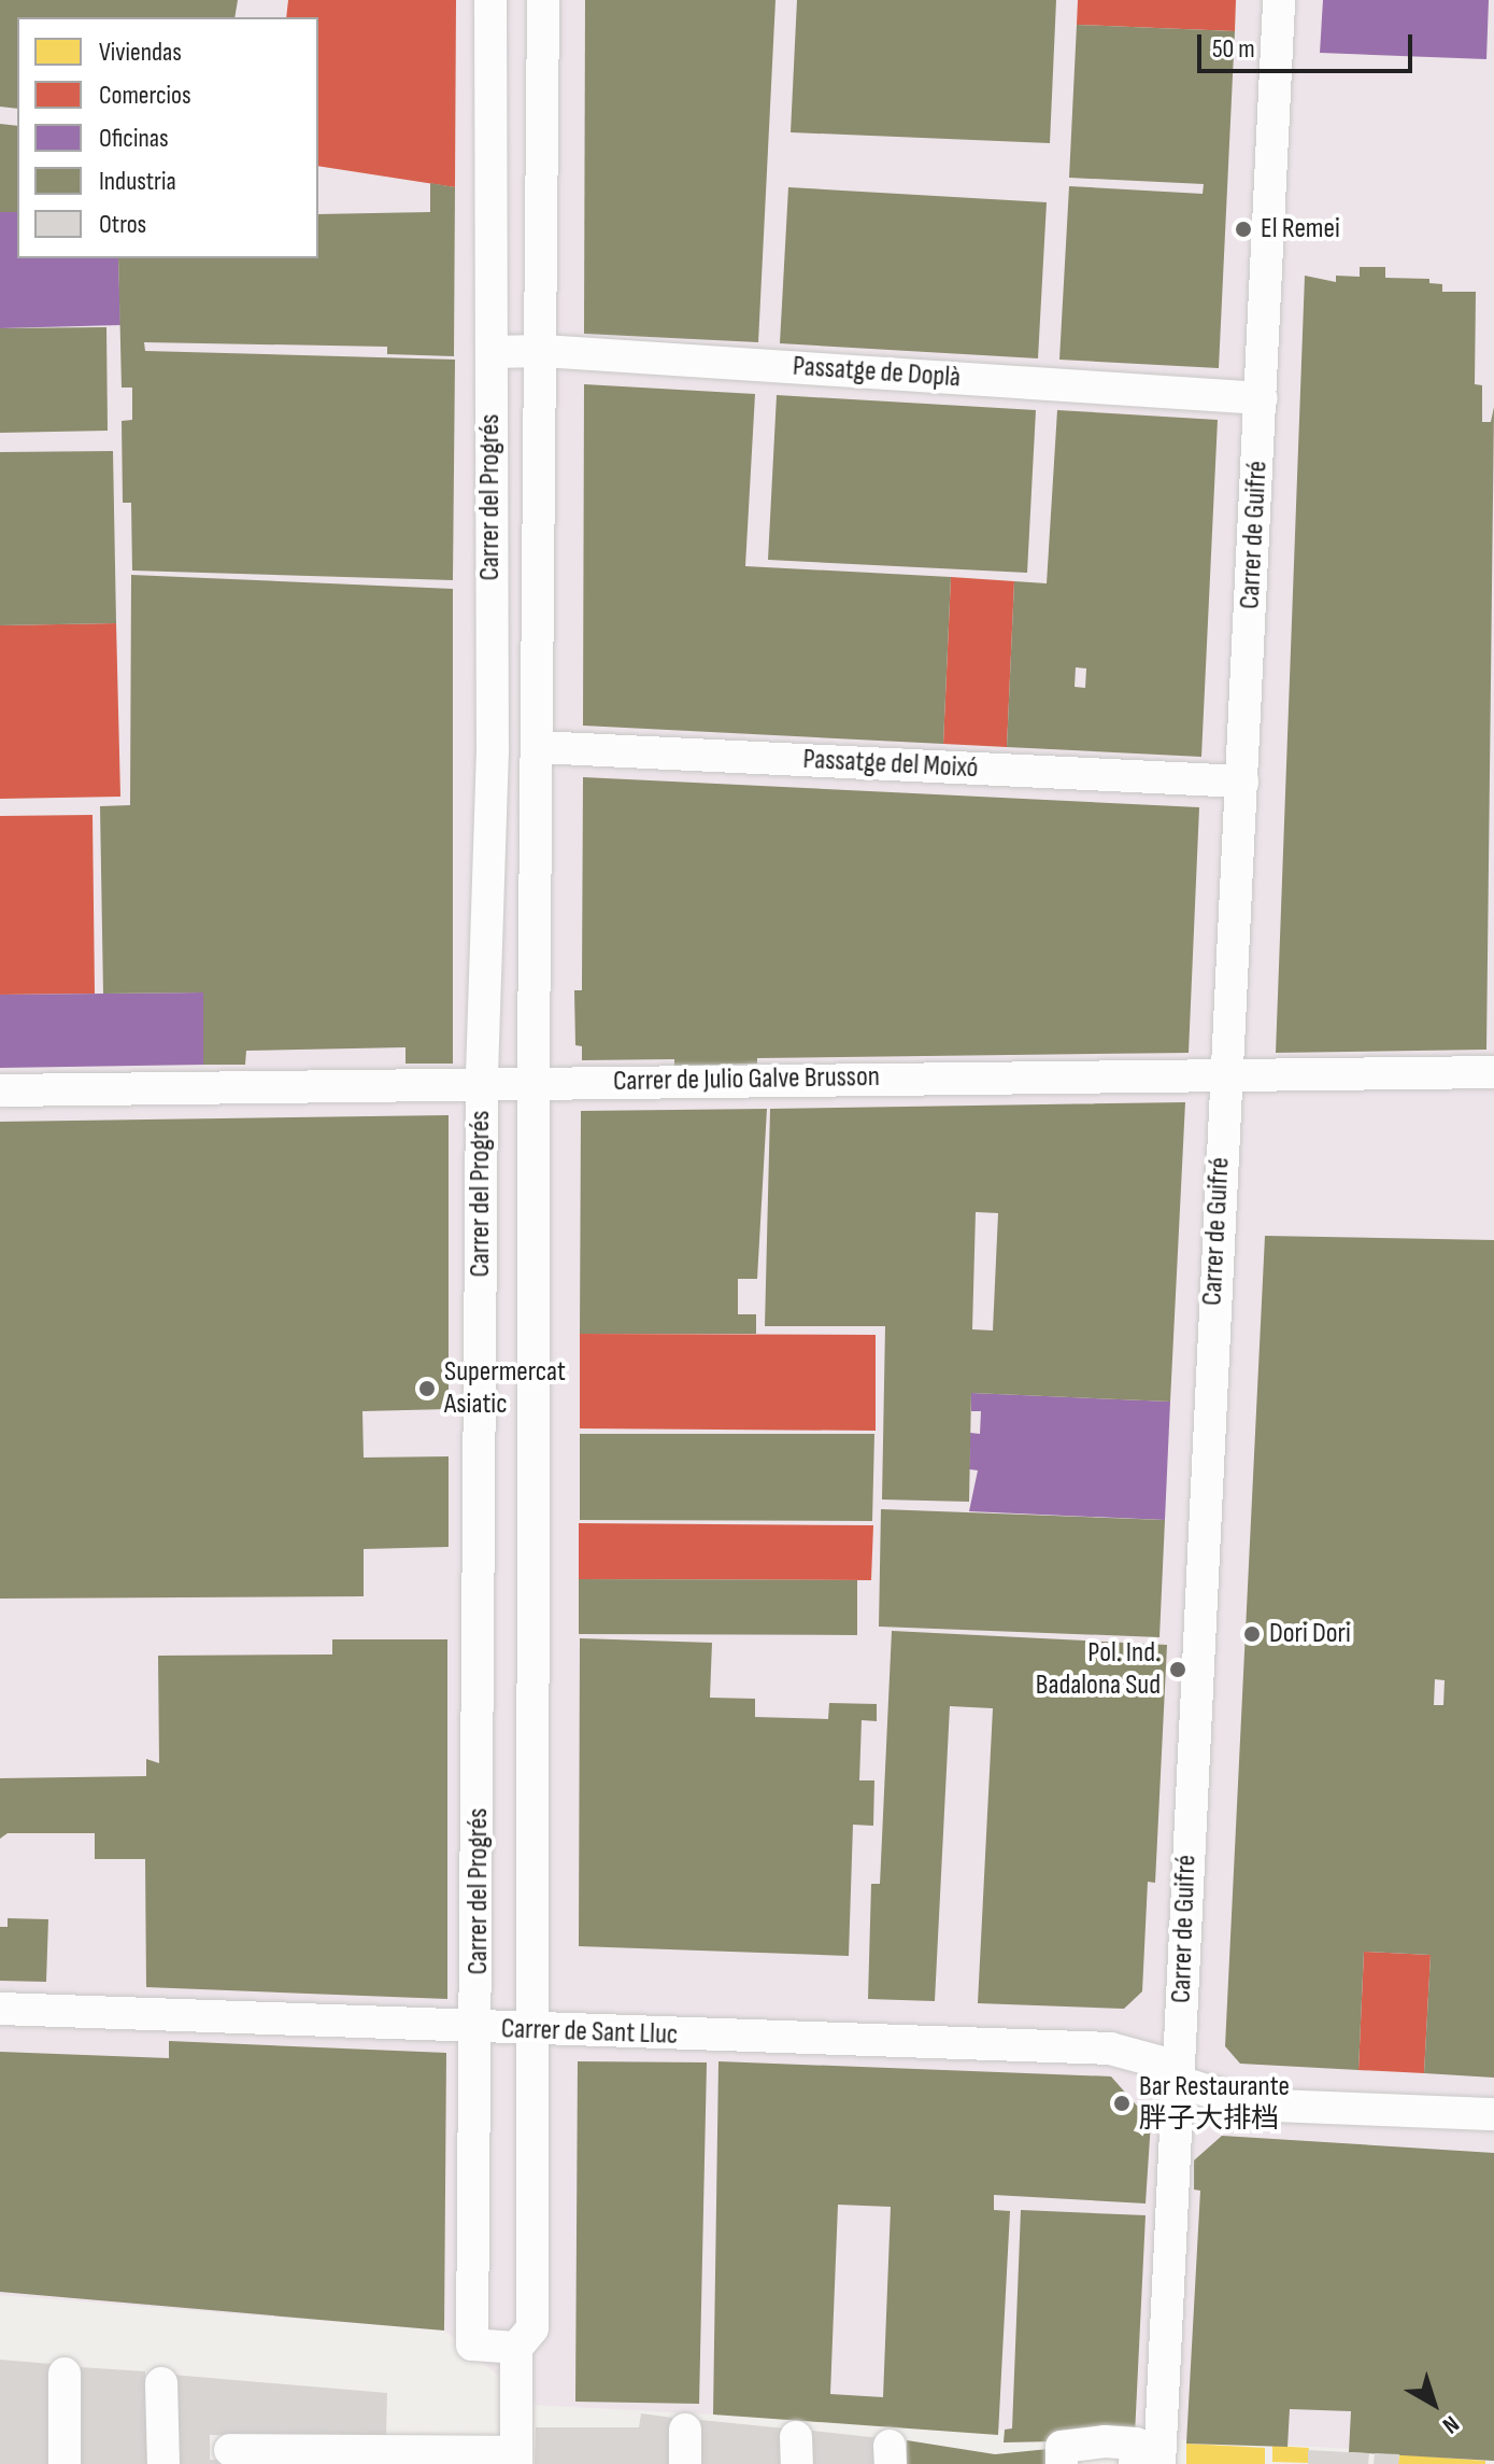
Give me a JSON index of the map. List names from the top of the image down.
{
  "streets": {
    "street": [
      "Passatge de Doplà",
      "Carrer del Progrés",
      "Carrer de Guifré",
      "Passatge del Moixó",
      "Carrer de Julio Galve Brusson",
      "Carrer de Sant Lluc"
    ]
  },
  "crossings": [
    ["Passatge de Doplà", "Carrer del Progrés"],
    ["Passatge de Doplà", "Carrer de Guifré"],
    ["Carrer del Progrés", "Passatge del Moixó"],
    ["Carrer del Progrés", "Carrer de Julio Galve Brusson"],
    ["Carrer del Progrés", "Carrer de Sant Lluc"],
    ["Carrer de Guifré", "Passatge del Moixó"],
    ["Carrer de Guifré", "Carrer de Julio Galve Brusson"],
    ["Carrer de Guifré", "Carrer de Sant Lluc"]
  ],
  "places": [
    "El Remei",
    "Supermercat Asiatic",
    "Dori Dori",
    "Pol. Ind. Badalona Sud",
    "Bar Restaurante 胖子大排档"
  ],
  "legend": [
    "Viviendas",
    "Comercios",
    "Oficinas",
    "Industria",
    "Otros"
  ],
  "scale_bar": "50 m",
  "north": "bottom right"
}
